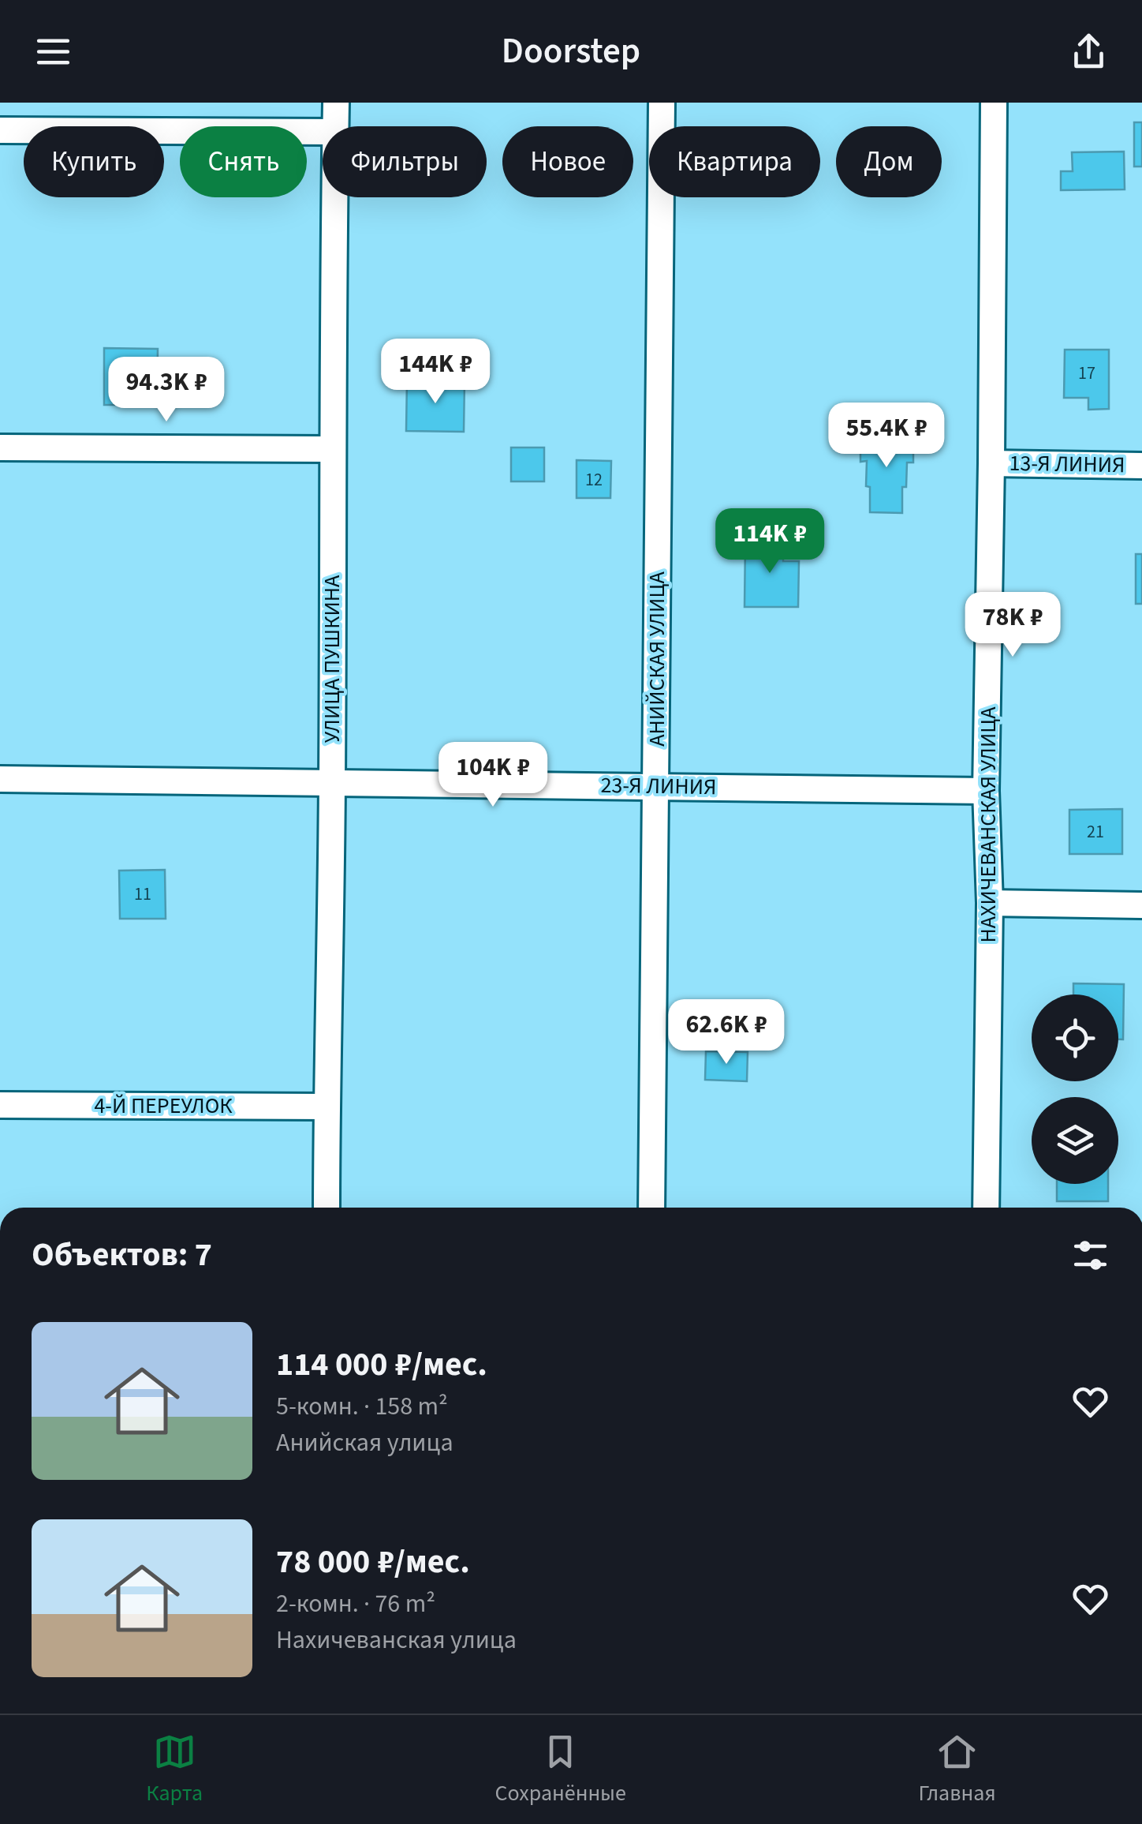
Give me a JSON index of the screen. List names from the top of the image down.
{
  "streets": {
    "street": [
      "13-Я ЛИНИЯ",
      "УЛИЦА ПУШКИНА",
      "АНИЙСКАЯ УЛИЦА",
      "23-Я ЛИНИЯ",
      "НАХИЧЕВАНСКАЯ УЛИЦА",
      "4-Й ПЕРЕУЛОК"
    ]
  },
  "crossings": [
    ["13-Я ЛИНИЯ", "НАХИЧЕВАНСКАЯ УЛИЦА"],
    ["УЛИЦА ПУШКИНА", "23-Я ЛИНИЯ"],
    ["УЛИЦА ПУШКИНА", "4-Й ПЕРЕУЛОК"],
    ["АНИЙСКАЯ УЛИЦА", "23-Я ЛИНИЯ"],
    ["23-Я ЛИНИЯ", "НАХИЧЕВАНСКАЯ УЛИЦА"]
  ],
  "house_numbers": [
    "17",
    "12",
    "21",
    "11"
  ],
  "page": {
    "header": "Doorstep",
    "chip": [
      "Купить",
      "Снять",
      "Фильтры",
      "Новое",
      "Квартира",
      "Дом"
    ],
    "price": [
      "144K ₽",
      "94.3K ₽",
      "55.4K ₽",
      "114K ₽",
      "78K ₽",
      "104K ₽",
      "62.6K ₽"
    ],
    "heading": "Объектов: 7",
    "list": [
      {
        "name": "114 000 ₽/мес.",
        "note": "5-комн. · 158 m² · Анийская улица"
      },
      {
        "name": "78 000 ₽/мес.",
        "note": "2-комн. · 76 m² · Нахичеванская улица"
      }
    ],
    "tabs": ["Карта", "Сохранённые", "Главная"]
  }
}
